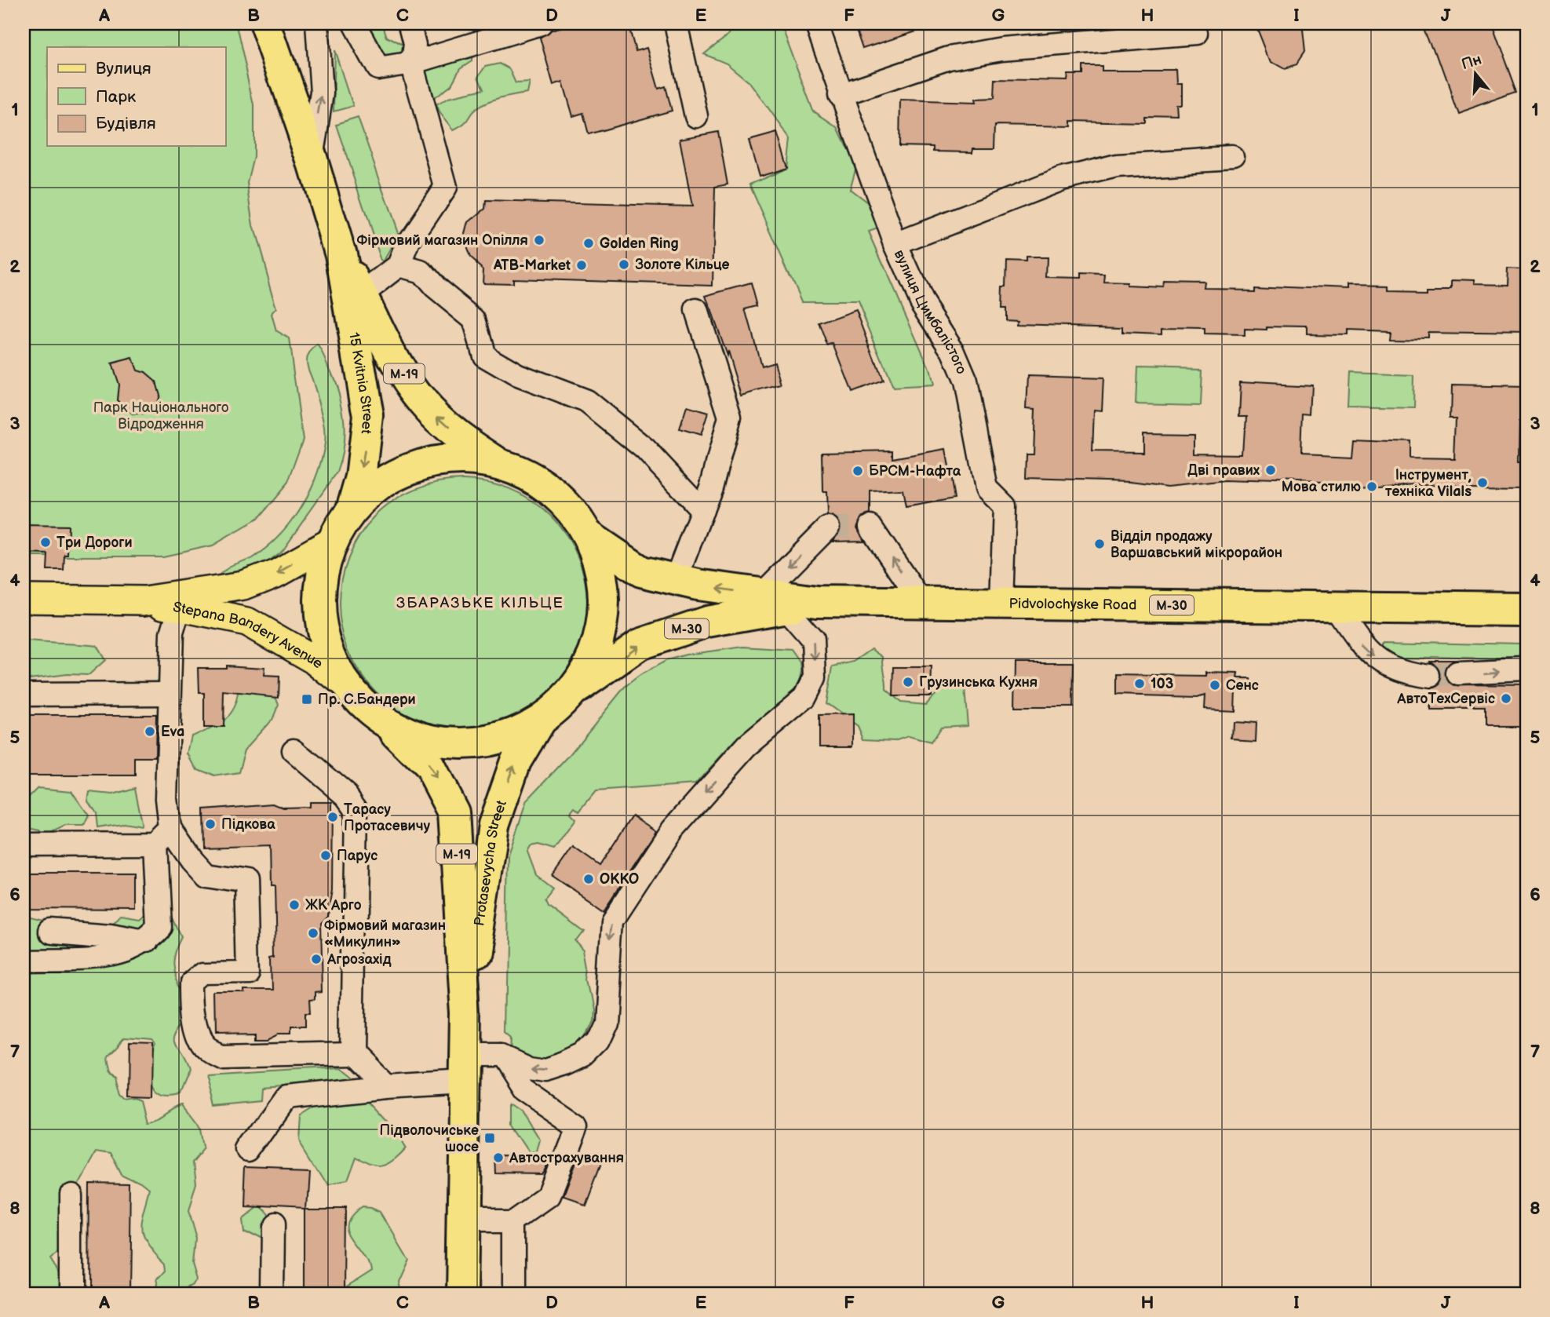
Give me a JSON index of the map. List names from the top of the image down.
{
  "streets": {
    "highway": [
      "М-19",
      "15 Kvitnia Street",
      "Pidvolochyske Road",
      "М-30",
      "Protasevycha Street"
    ],
    "main road": ["Stepana Bandery Avenue"],
    "lane": ["вулиця Цимбалістого"]
  },
  "crossings": [
    ["вулиця Цимбалістого", "Pidvolochyske Road"],
    ["М-19", "15 Kvitnia Street"],
    ["М-19", "Pidvolochyske Road"],
    ["М-19", "Stepana Bandery Avenue"],
    ["М-19", "Protasevycha Street"]
  ],
  "one_way": ["Stepana Bandery Avenue"],
  "districts": ["ЗБАРАЗЬКЕ КІЛЬЦЕ"],
  "parks": ["Парк Національного Відродження"],
  "places": {
    "other": [
      "Фірмовий магазин Опілля",
      "Golden Ring",
      "Золоте Кільце",
      "ATB-Market",
      "Дві правих",
      "БРСМ-Нафта",
      "Інструмент, техніка Vilals",
      "Мова стилю",
      "Три Дороги",
      "Відділ продажу Варшавський мікрорайон",
      "Грузинська Кухня",
      "103",
      "Сенс",
      "АвтоТехСервіс",
      "Eva",
      "Тарасу Протасевичу",
      "Підкова",
      "Парус",
      "OKKO",
      "ЖК Арго",
      "Фірмовий магазин «Микулин»",
      "Агрозахід",
      "Автострахування"
    ],
    "transit": ["Пр. С.Бандери", "Підволочиське шосе"]
  },
  "legend": ["Вулиця", "Парк", "Будівля"],
  "north": "top",
  "grid": {
    "columns": [
      "A",
      "B",
      "C",
      "D",
      "E",
      "F",
      "G",
      "H",
      "I",
      "J"
    ],
    "rows": [
      "1",
      "2",
      "3",
      "4",
      "5",
      "6",
      "7",
      "8"
    ]
  }
}
